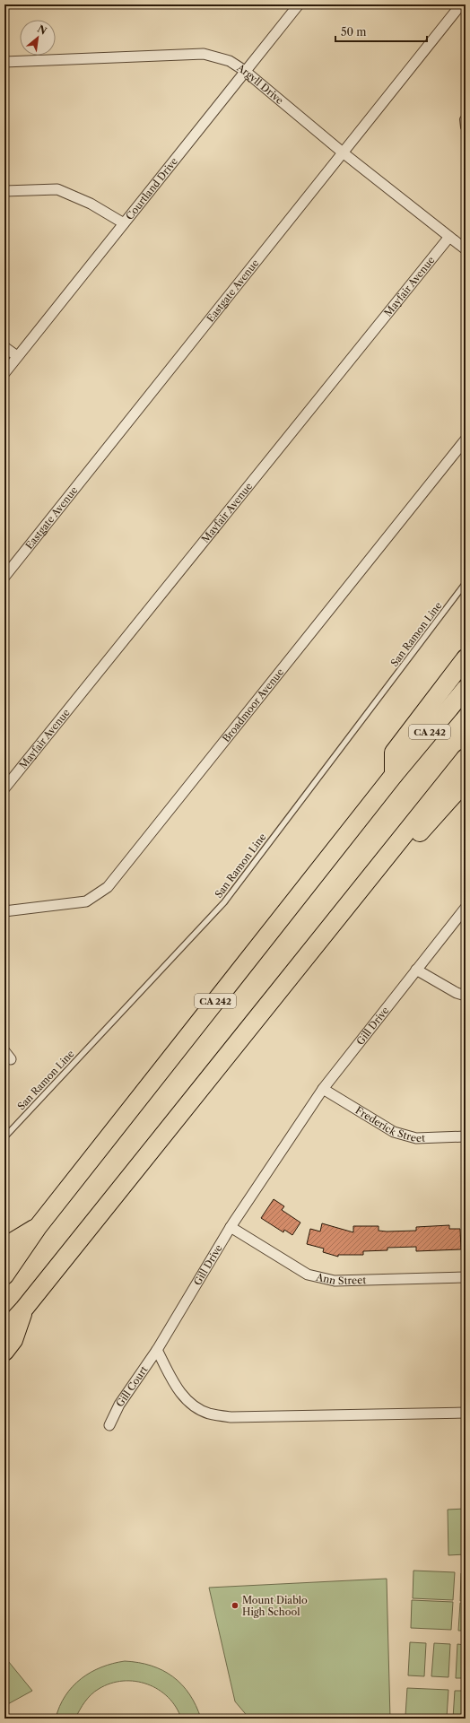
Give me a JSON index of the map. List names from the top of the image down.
{
  "streets": {
    "highway": ["CA 242"],
    "street": [
      "Argyll Drive",
      "Courtland Drive",
      "Mayfair Avenue",
      "Eastgate Avenue",
      "Broadmoor Avenue",
      "Gill Drive",
      "Frederick Street",
      "Ann Street",
      "Gill Court"
    ],
    "lane": ["San Ramon Line"]
  },
  "crossings": [
    ["Argyll Drive", "Courtland Drive"],
    ["Argyll Drive", "Mayfair Avenue"],
    ["Argyll Drive", "Eastgate Avenue"],
    ["Gill Drive", "Frederick Street"],
    ["Gill Drive", "Ann Street"],
    ["Gill Drive", "Gill Court"]
  ],
  "places": ["Mount Diablo High School"],
  "scale_bar": "50 m",
  "north": "top right"
}
